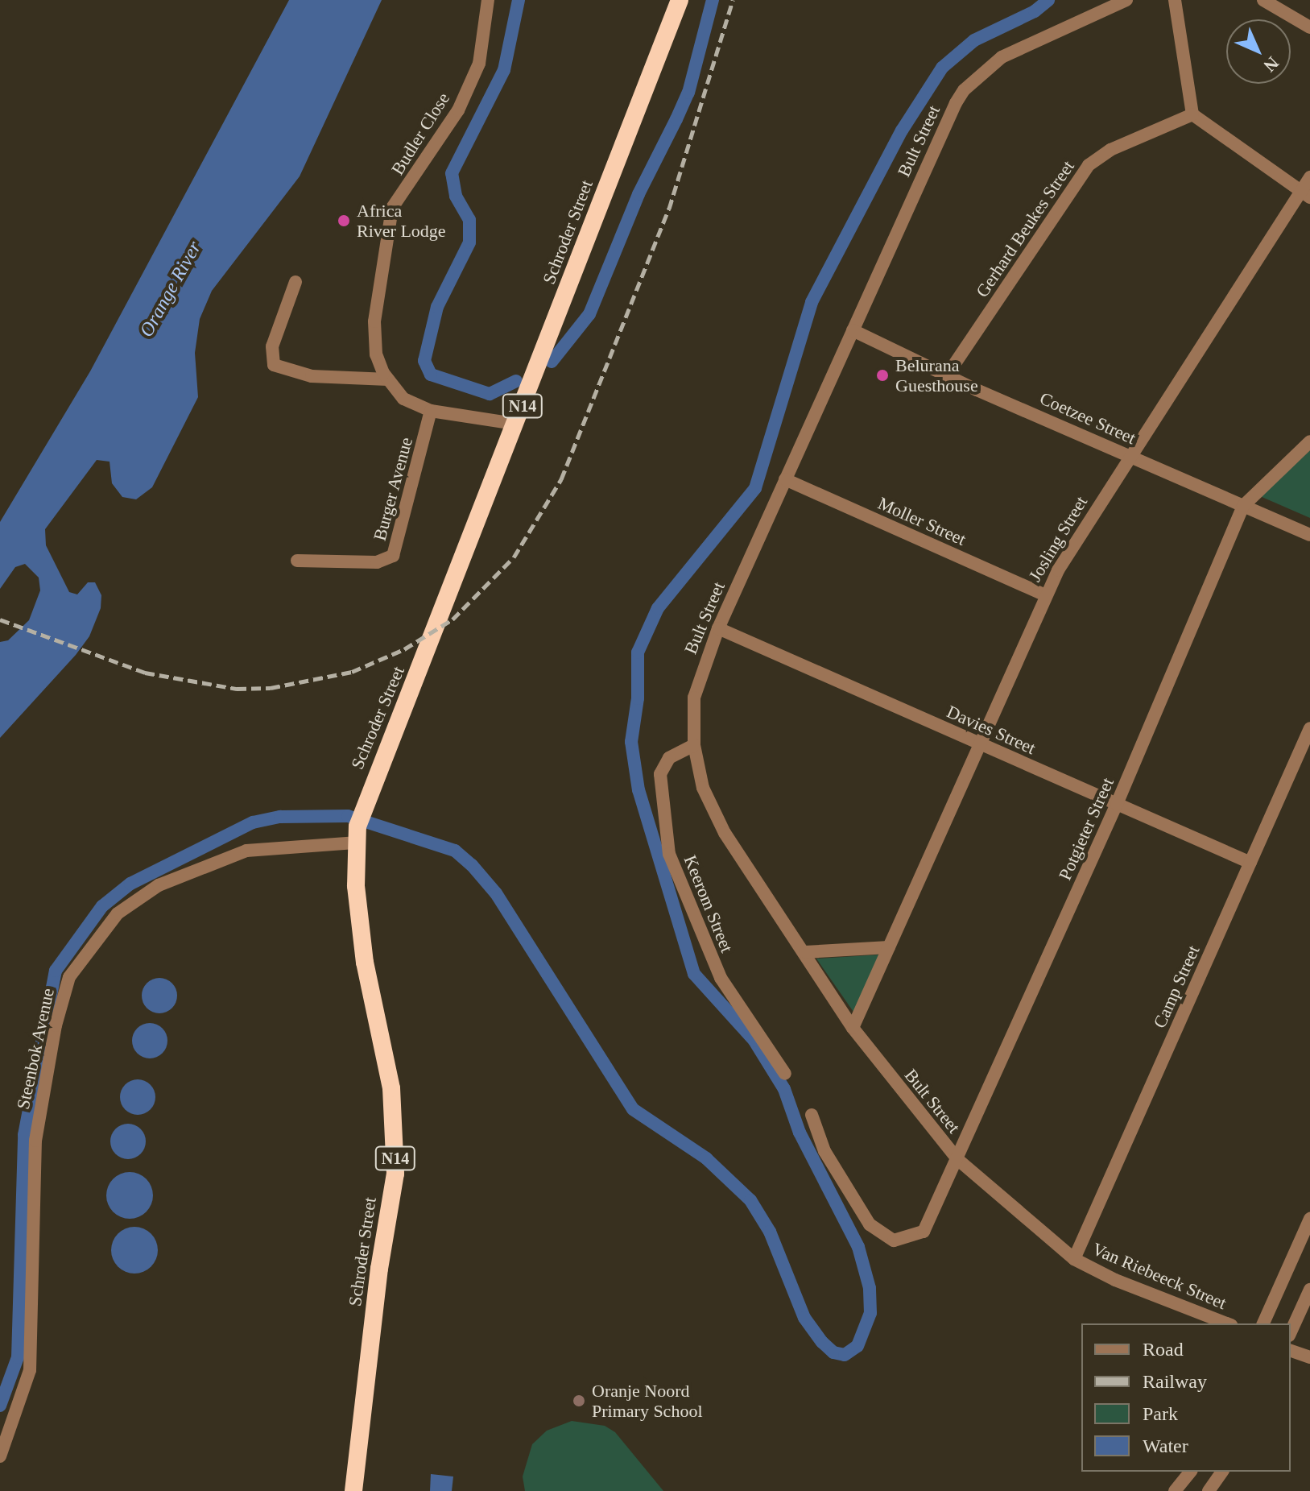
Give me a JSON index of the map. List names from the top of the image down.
{
  "streets": {
    "highway": ["Schroder Street", "N14"],
    "street": [
      "Budler Close",
      "Bult Street",
      "Gerhard Beukes Street",
      "Coetzee Street",
      "Burger Avenue",
      "Moller Street",
      "Josling Street",
      "Davies Street",
      "Potgieter Street",
      "Keerom Street",
      "Camp Street",
      "Steenbok Avenue",
      "Van Riebeeck Street"
    ]
  },
  "crossings": [
    ["Bult Street", "Coetzee Street"],
    ["Bult Street", "Moller Street"],
    ["Bult Street", "Josling Street"],
    ["Bult Street", "Davies Street"],
    ["Bult Street", "Potgieter Street"],
    ["Bult Street", "Keerom Street"],
    ["Bult Street", "Camp Street"],
    ["Bult Street", "Van Riebeeck Street"],
    ["Gerhard Beukes Street", "Coetzee Street"],
    ["Schroder Street", "Steenbok Avenue"],
    ["Coetzee Street", "Josling Street"],
    ["Coetzee Street", "Potgieter Street"],
    ["Moller Street", "Josling Street"],
    ["Josling Street", "Davies Street"],
    ["Davies Street", "Potgieter Street"],
    ["Davies Street", "Camp Street"],
    ["Camp Street", "Van Riebeeck Street"]
  ],
  "water": ["Orange River"],
  "places": ["Africa River Lodge", "Belurana Guesthouse", "Oranje Noord Primary School"],
  "legend": [
    "Road",
    "Railway",
    "Park",
    "Water"
  ],
  "north": "bottom right"
}
